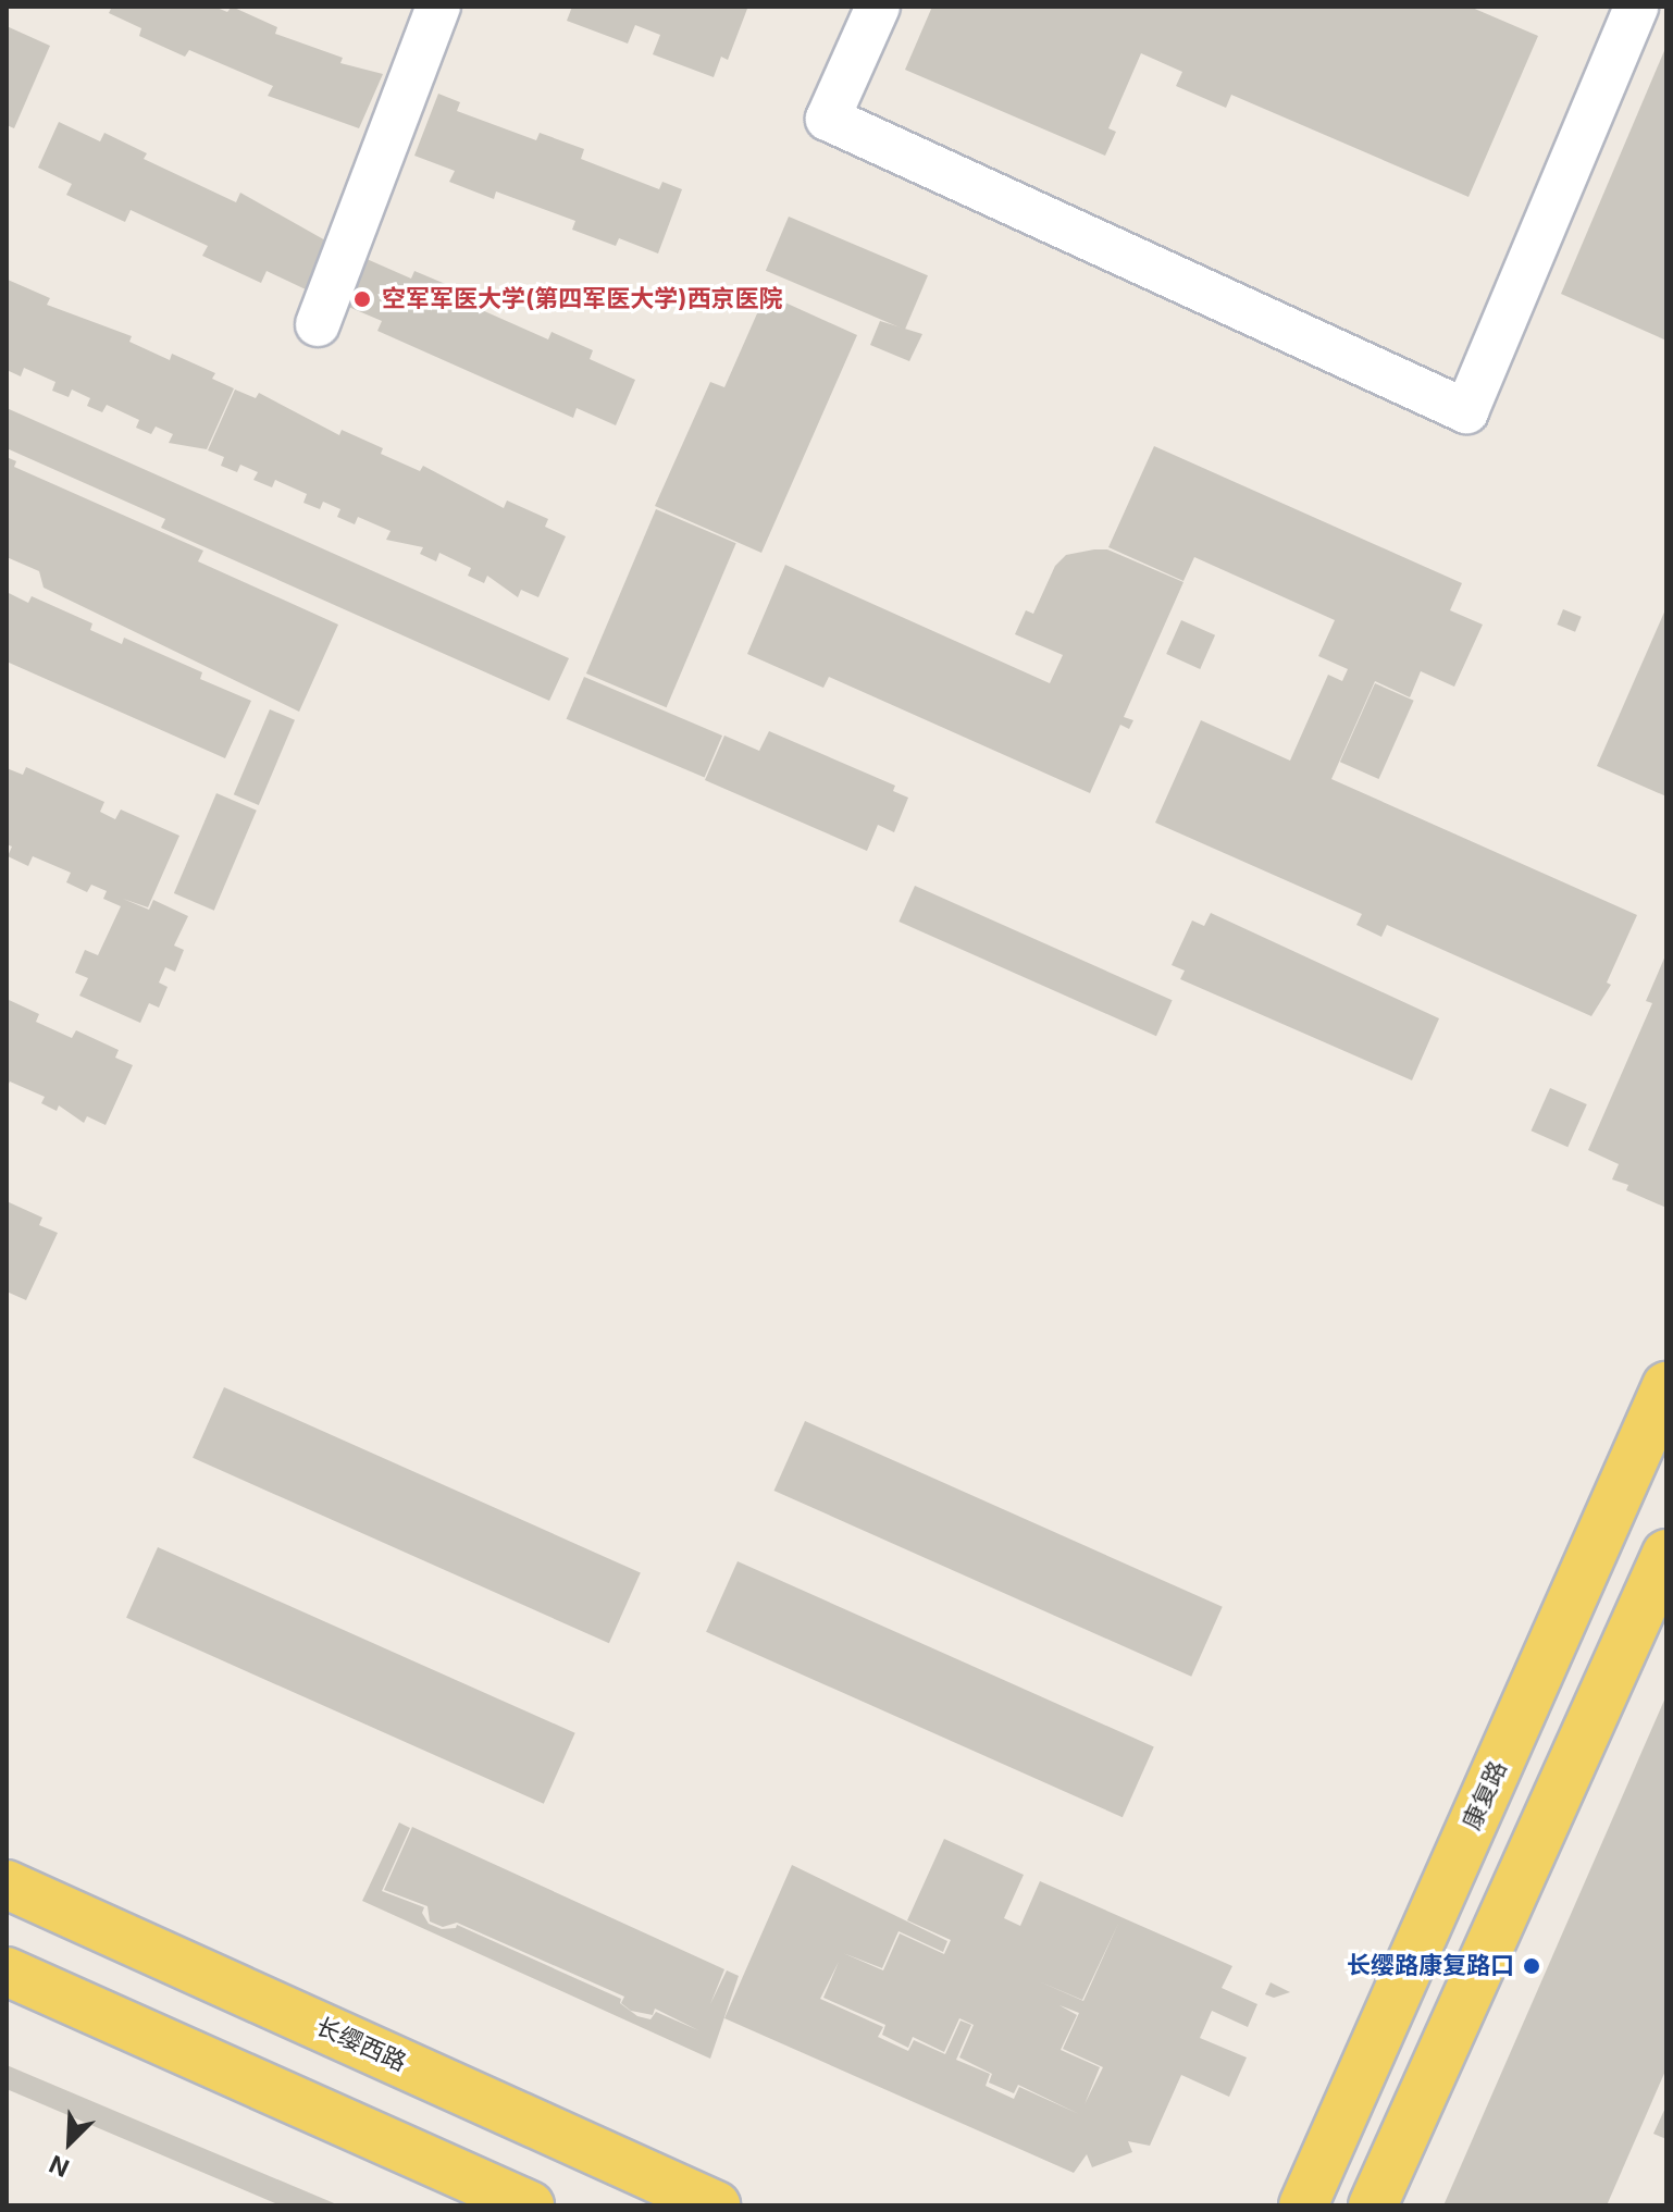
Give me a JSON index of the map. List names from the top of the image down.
{
  "streets": {
    "main road": ["康复路", "长缨西路"]
  },
  "places": ["空军军医大学(第四军医大学)西京医院", "长缨路康复路口"],
  "north": "bottom left"
}
